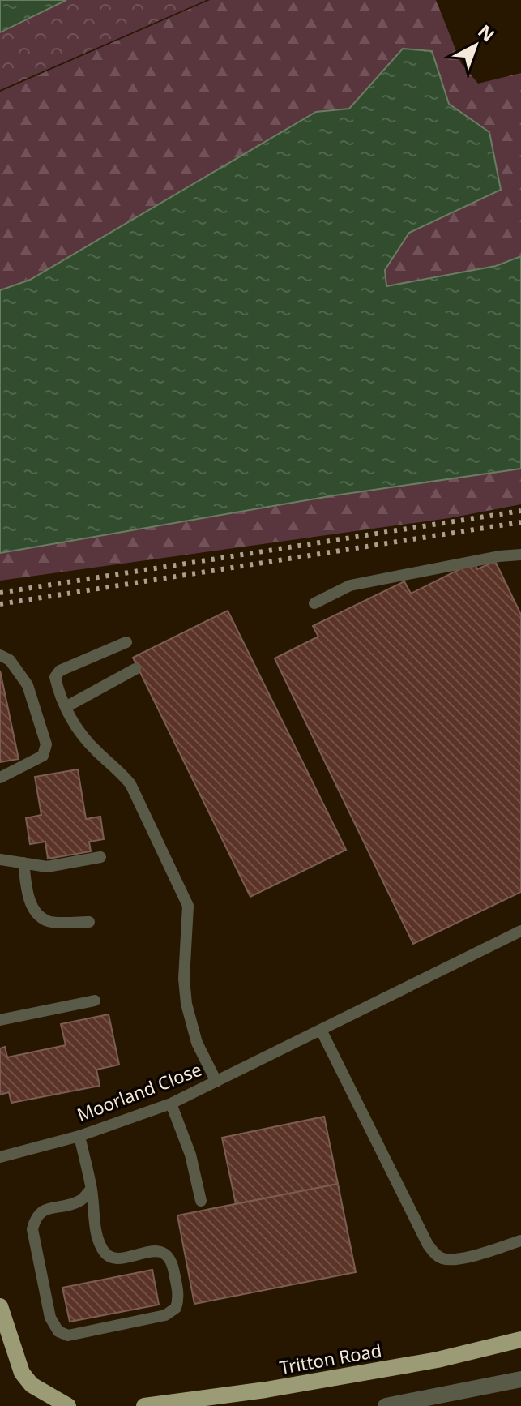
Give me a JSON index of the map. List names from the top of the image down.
{
  "streets": {
    "main road": ["Tritton Road"],
    "lane": ["Moorland Close"]
  },
  "north": "top right"
}
